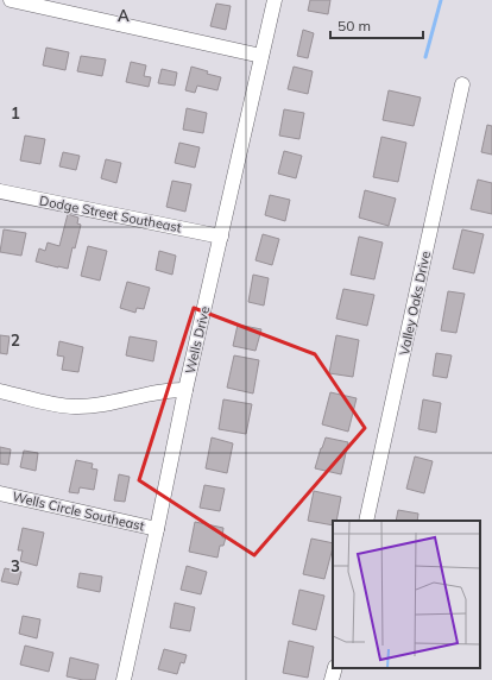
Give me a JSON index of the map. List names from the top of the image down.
{
  "streets": {
    "street": [
      "Dodge Street Southeast",
      "Valley Oaks Drive",
      "Wells Drive",
      "Wells Circle Southeast"
    ]
  },
  "crossings": [
    ["Dodge Street Southeast", "Wells Drive"],
    ["Wells Drive", "Wells Circle Southeast"]
  ],
  "scale_bar": "50 m",
  "grid": {
    "columns": ["A"],
    "rows": ["1", "2", "3"]
  }
}
